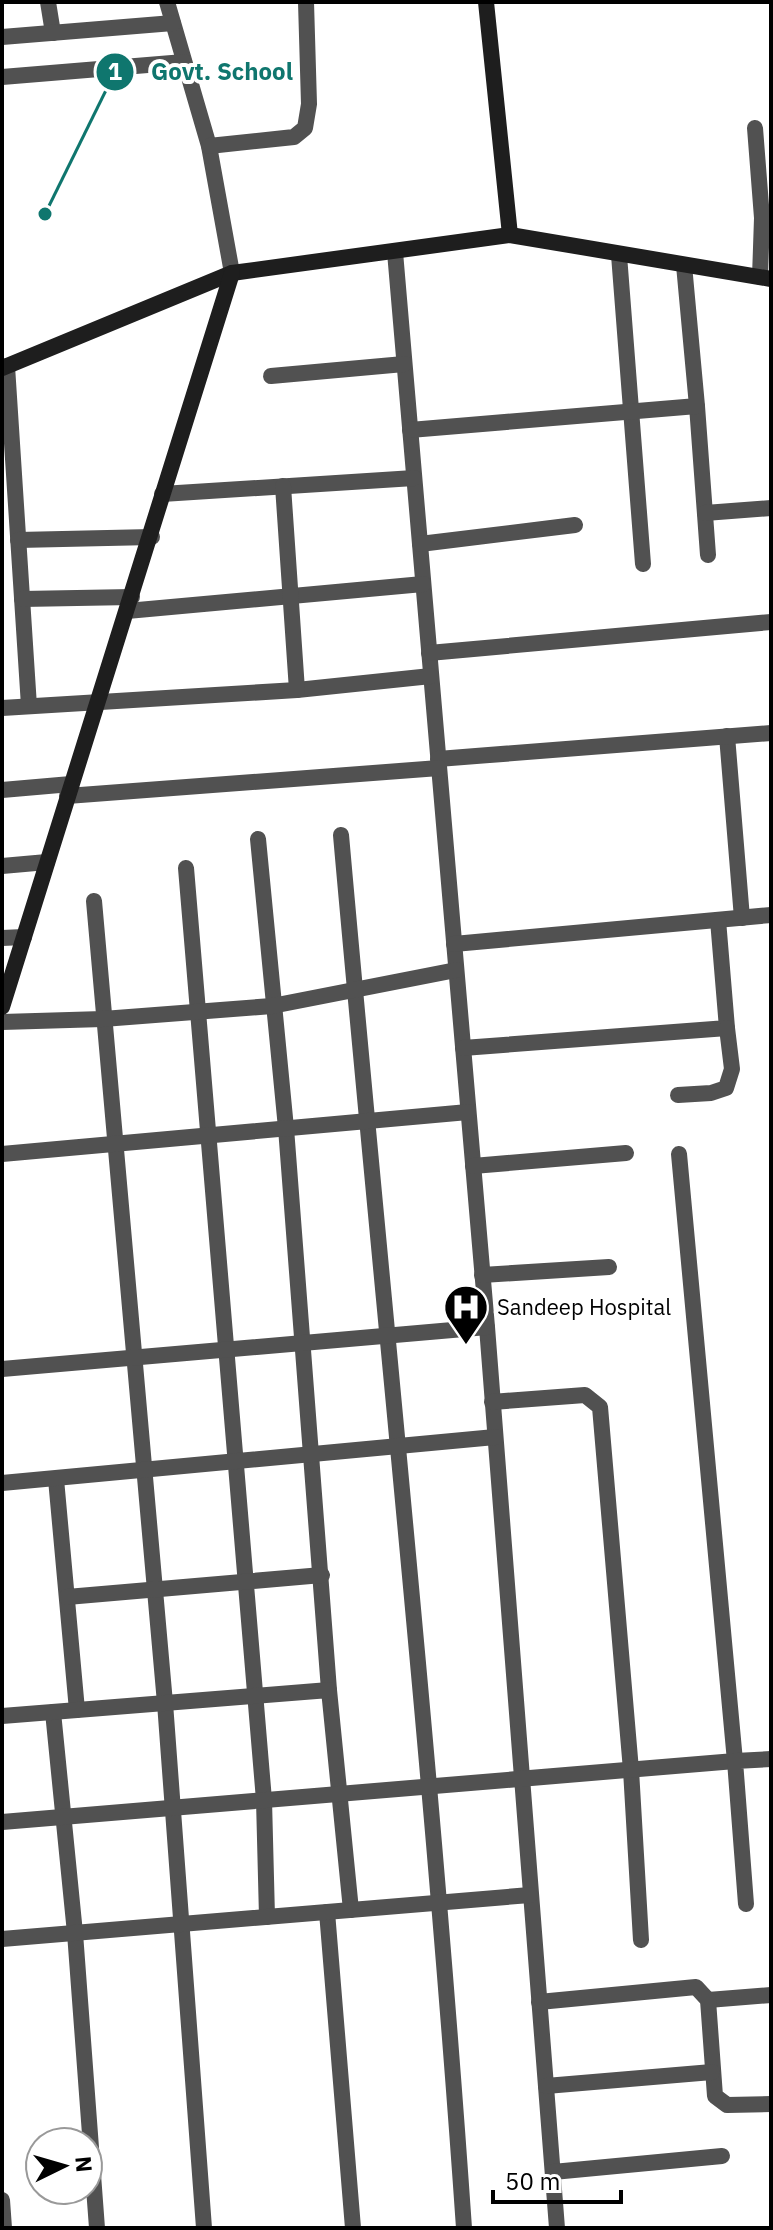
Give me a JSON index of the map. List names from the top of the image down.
{
  "places": {
    "other": ["Govt. School"],
    "hospital": ["Sandeep Hospital"]
  },
  "scale_bar": "50 m",
  "north": "right"
}
